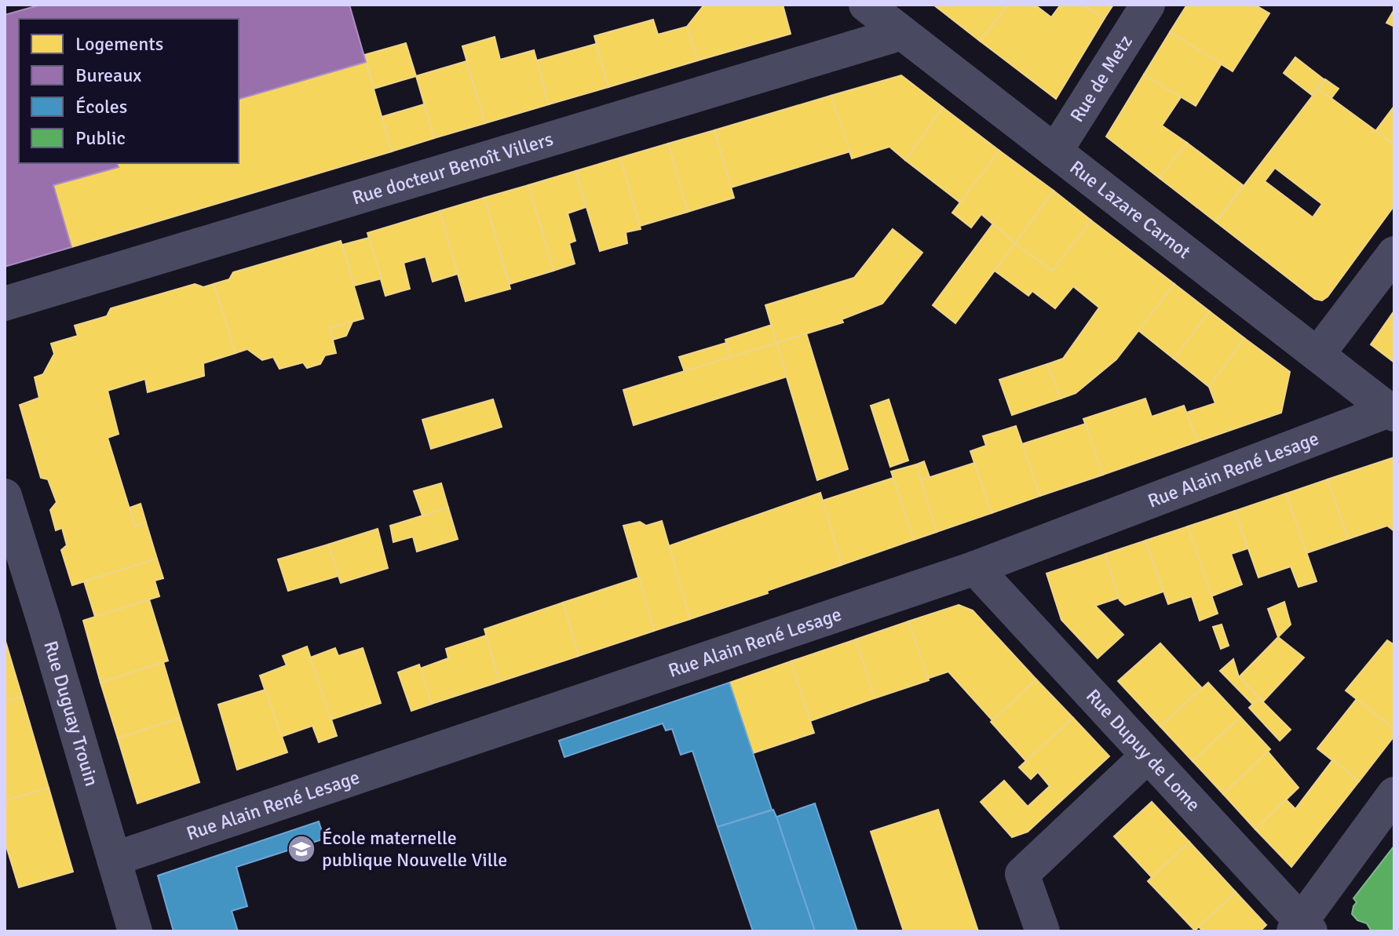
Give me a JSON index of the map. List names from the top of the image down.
{
  "streets": {
    "street": [
      "Rue de Metz",
      "Rue docteur Benoît Villers",
      "Rue Lazare Carnot",
      "Rue Alain René Lesage",
      "Rue Duguay Trouin",
      "Rue Dupuy de Lome"
    ]
  },
  "crossings": [
    ["Rue de Metz", "Rue Lazare Carnot"],
    ["Rue docteur Benoît Villers", "Rue Lazare Carnot"],
    ["Rue Lazare Carnot", "Rue Alain René Lesage"],
    ["Rue Alain René Lesage", "Rue Duguay Trouin"],
    ["Rue Alain René Lesage", "Rue Dupuy de Lome"]
  ],
  "places": {
    "school or university": ["École maternelle publique Nouvelle Ville"]
  },
  "legend": [
    "Logements",
    "Bureaux",
    "Écoles",
    "Public"
  ]
}
